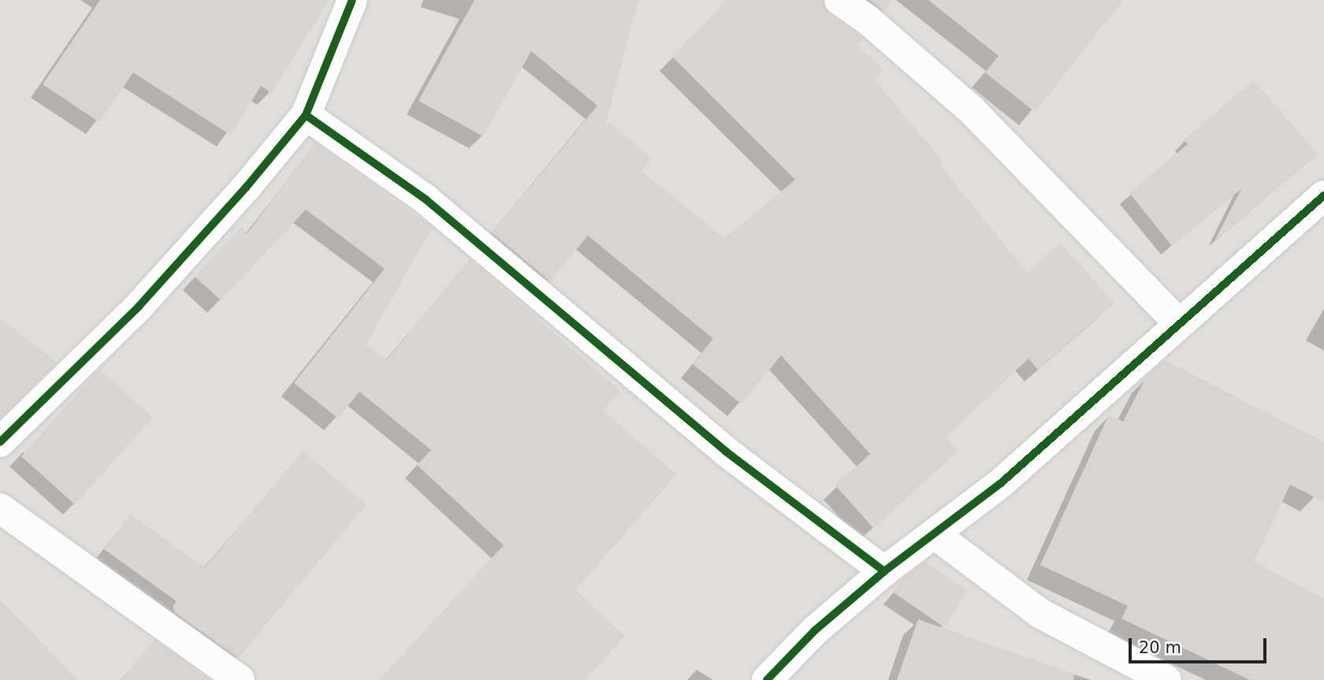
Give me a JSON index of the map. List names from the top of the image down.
{
  "scale_bar": "20 m"
}
